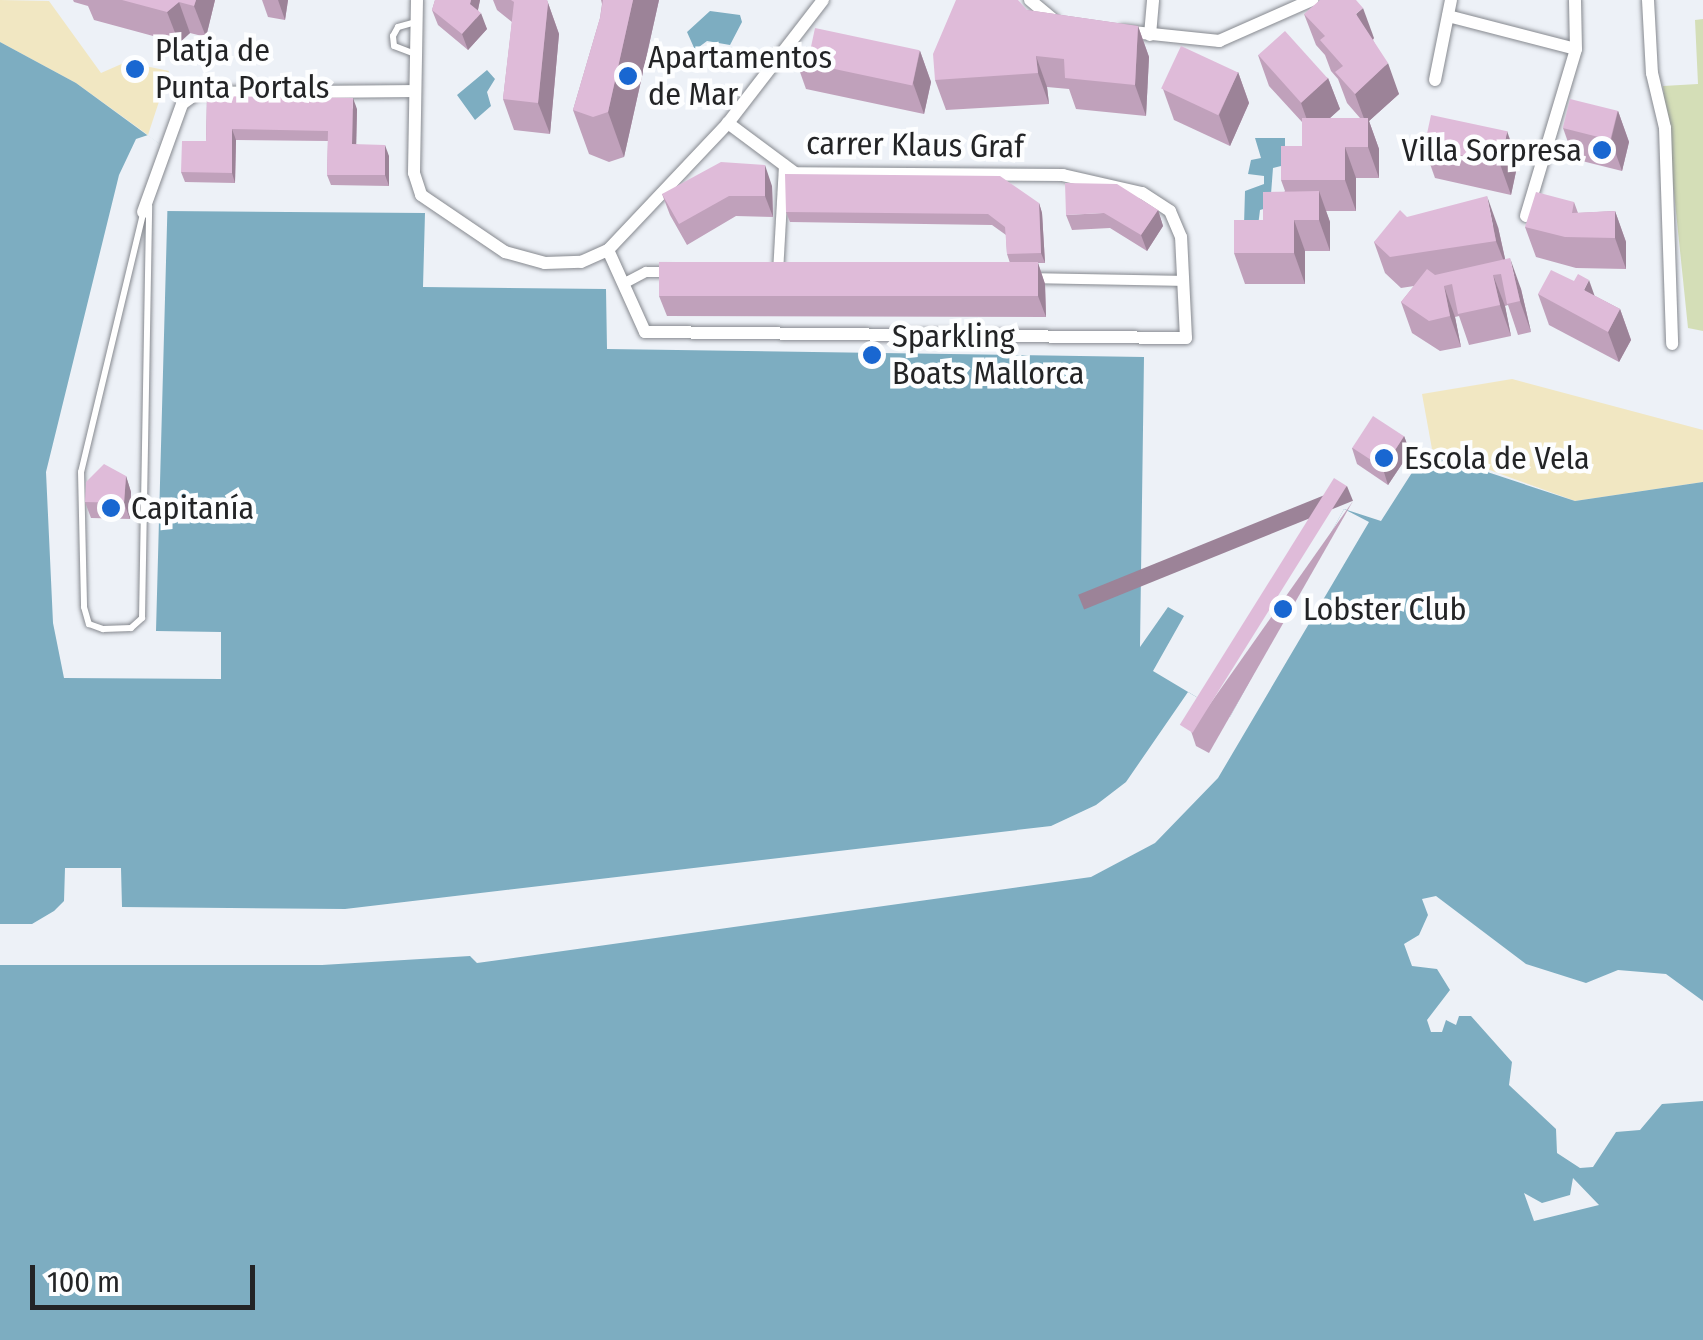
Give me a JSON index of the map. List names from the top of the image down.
{
  "streets": {
    "street": ["carrer Klaus Graf"]
  },
  "places": [
    "Platja de Punta Portals",
    "Apartamentos de Mar",
    "Villa Sorpresa",
    "Sparkling Boats Mallorca",
    "Escola de Vela",
    "Capitanía",
    "Lobster Club"
  ],
  "scale_bar": "100 m"
}
